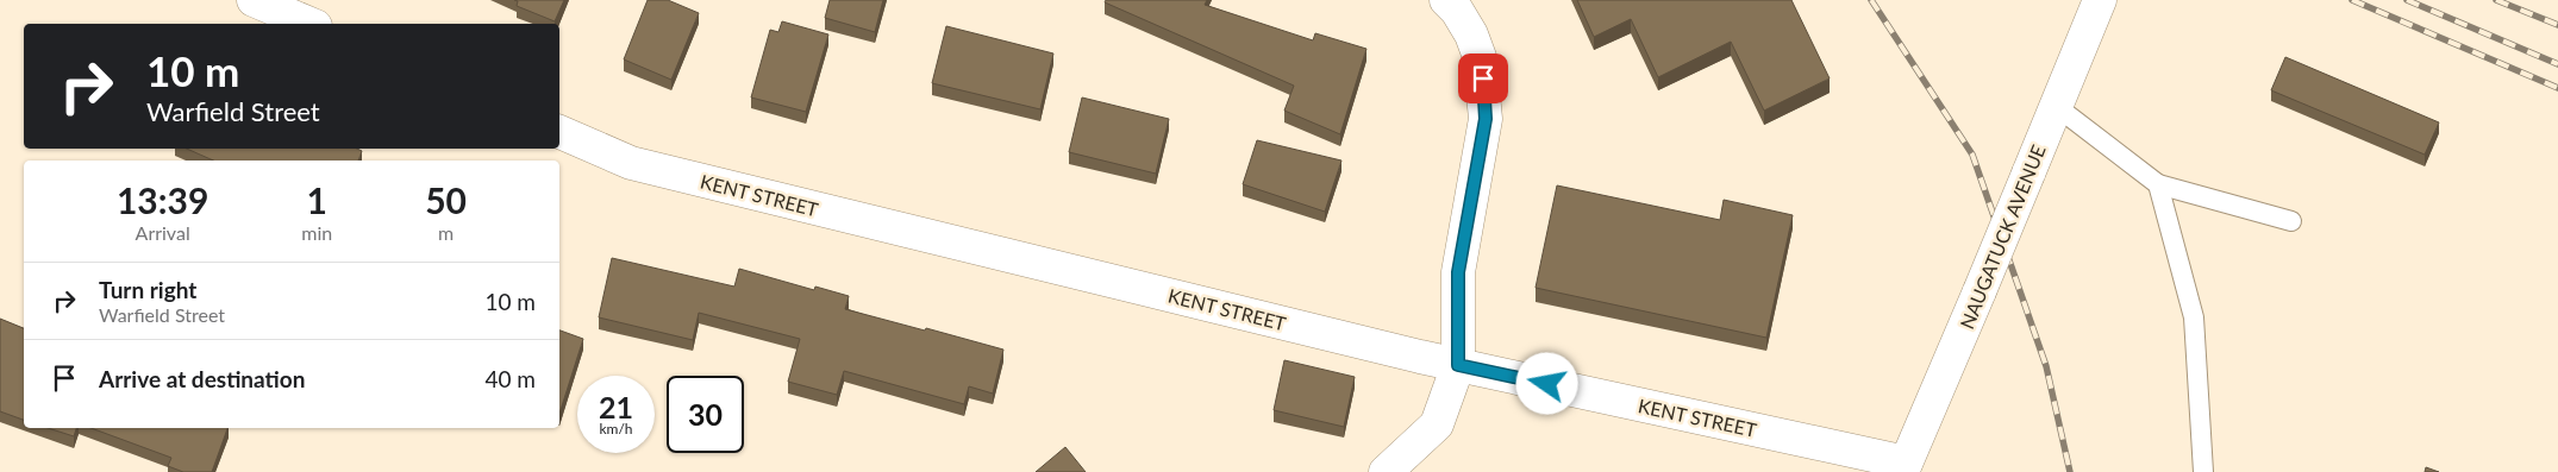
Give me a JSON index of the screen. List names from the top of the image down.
{
  "streets": {
    "street": ["KENT STREET", "NAUGATUCK AVENUE"]
  },
  "crossings": [
    ["KENT STREET", "NAUGATUCK AVENUE"]
  ],
  "page": {
    "turn": ["10 m", "Warfield Street"],
    "eta": [
      "13:39",
      "Arrival",
      "1",
      "min",
      "50",
      "m"
    ],
    "list": [
      {
        "name": "Turn right",
        "note": "Warfield Street",
        "value": "10 m"
      },
      {
        "name": "Arrive at destination",
        "value": "40 m"
      }
    ],
    "speed": "21 km/h",
    "limit": "30"
  }
}
